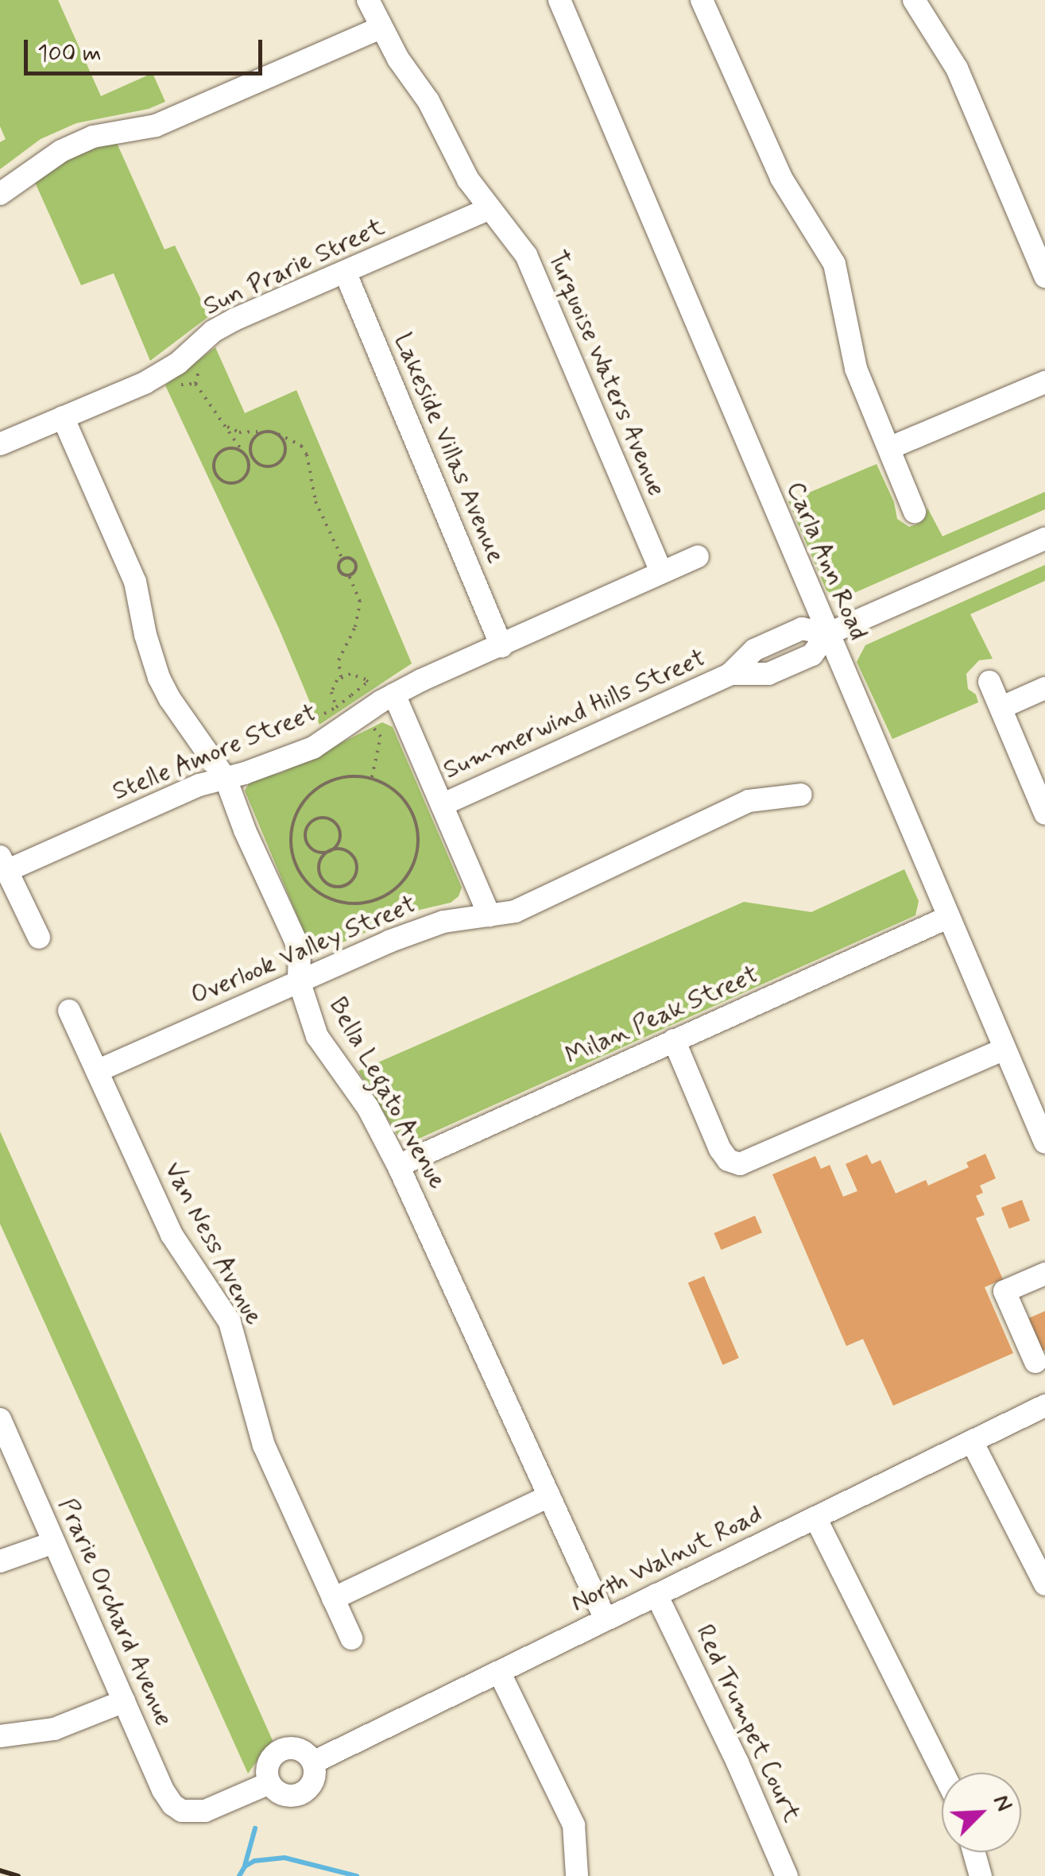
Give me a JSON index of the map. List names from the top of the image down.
{
  "streets": {
    "street": [
      "Sun Prarie Street",
      "Turquoise Waters Avenue",
      "Lakeside Villas Avenue",
      "Carla Ann Road",
      "Summerwind Hills Street",
      "Stelle Amore Street",
      "Overlook Valley Street",
      "Milan Peak Street",
      "Bella Legato Avenue",
      "Van Ness Avenue",
      "North Walnut Road",
      "Prarie Orchard Avenue",
      "Red Trumpet Court"
    ]
  },
  "crossings": [
    ["Sun Prarie Street", "Turquoise Waters Avenue"],
    ["Sun Prarie Street", "Lakeside Villas Avenue"],
    ["Sun Prarie Street", "Bella Legato Avenue"],
    ["Turquoise Waters Avenue", "Stelle Amore Street"],
    ["Lakeside Villas Avenue", "Stelle Amore Street"],
    ["Carla Ann Road", "Summerwind Hills Street"],
    ["Carla Ann Road", "Milan Peak Street"],
    ["Stelle Amore Street", "Bella Legato Avenue"],
    ["Overlook Valley Street", "Bella Legato Avenue"],
    ["Overlook Valley Street", "Van Ness Avenue"],
    ["Milan Peak Street", "Bella Legato Avenue"],
    ["Bella Legato Avenue", "North Walnut Road"],
    ["North Walnut Road", "Prarie Orchard Avenue"],
    ["North Walnut Road", "Red Trumpet Court"]
  ],
  "scale_bar": "100 m",
  "north": "top right"
}
